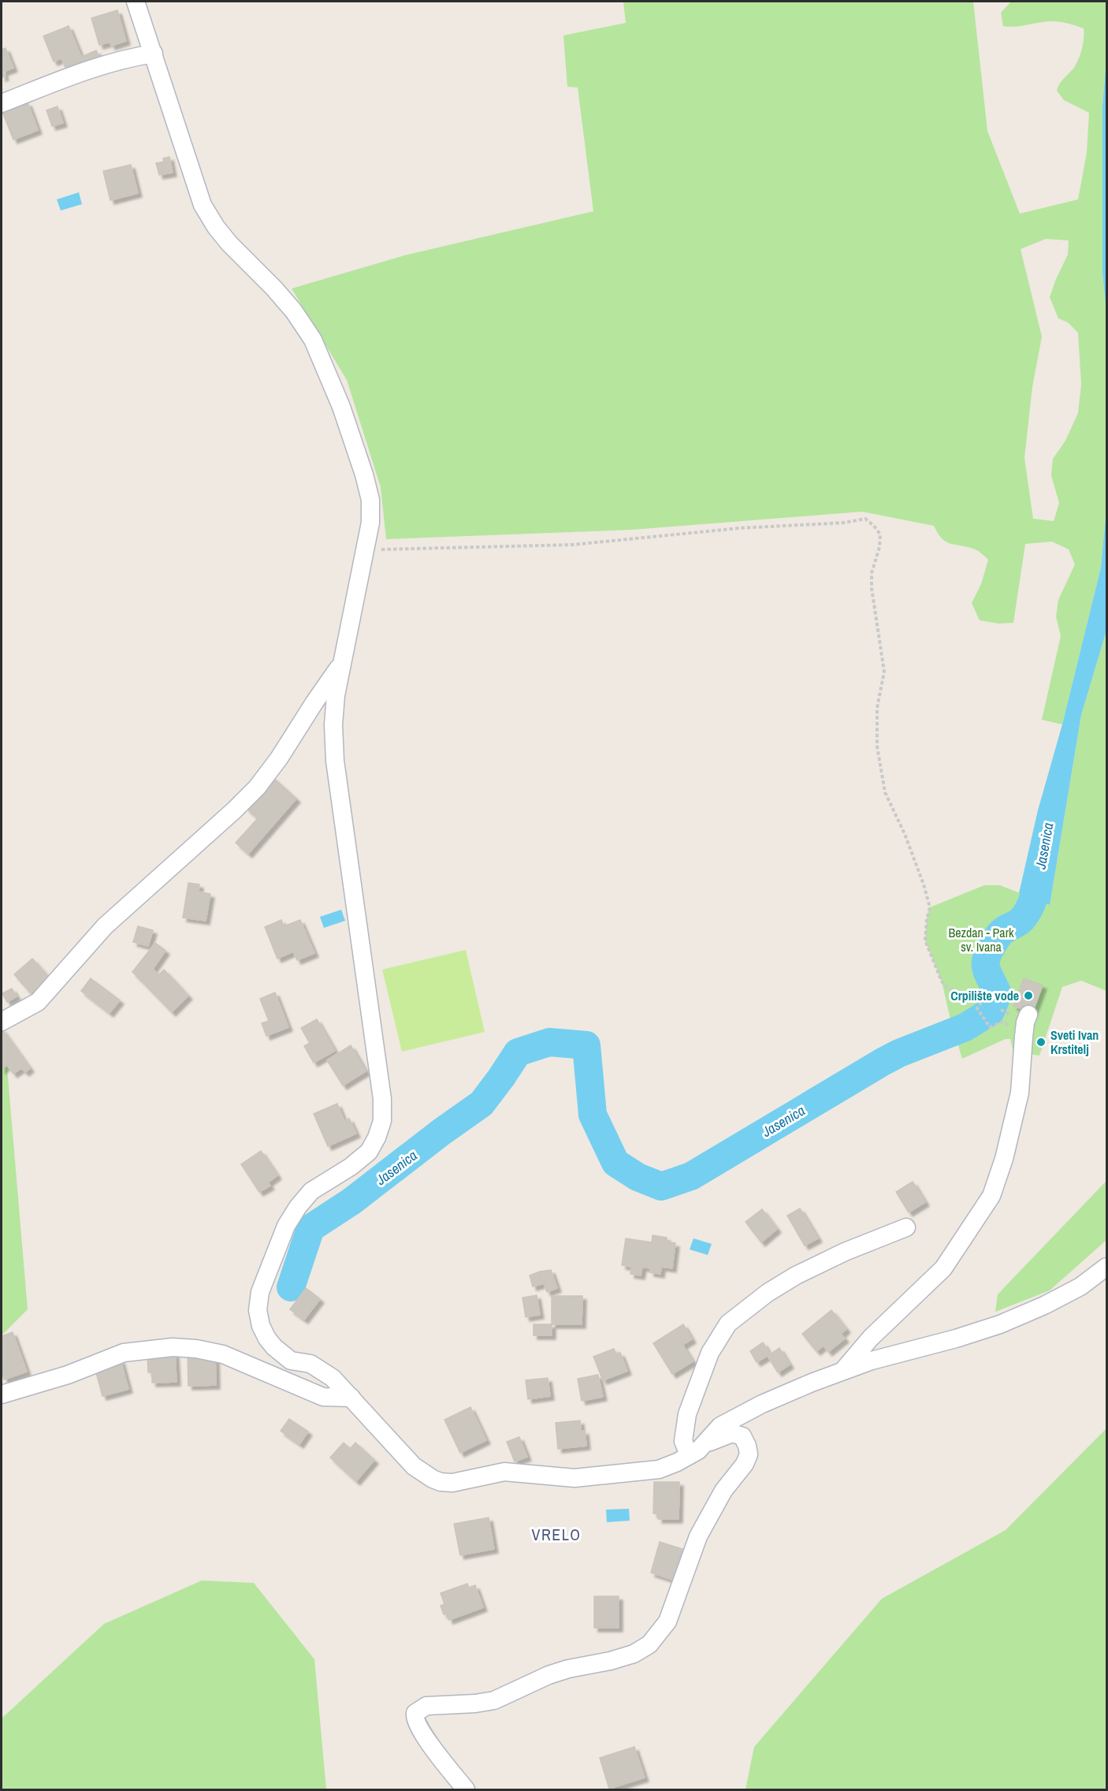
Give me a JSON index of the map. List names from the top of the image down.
{
  "districts": ["VRELO"],
  "water": ["Jasenica"],
  "parks": ["Bezdan - Park sv. Ivana"],
  "places": ["Crpilište vode", "Sveti Ivan Krstitelj"]
}
